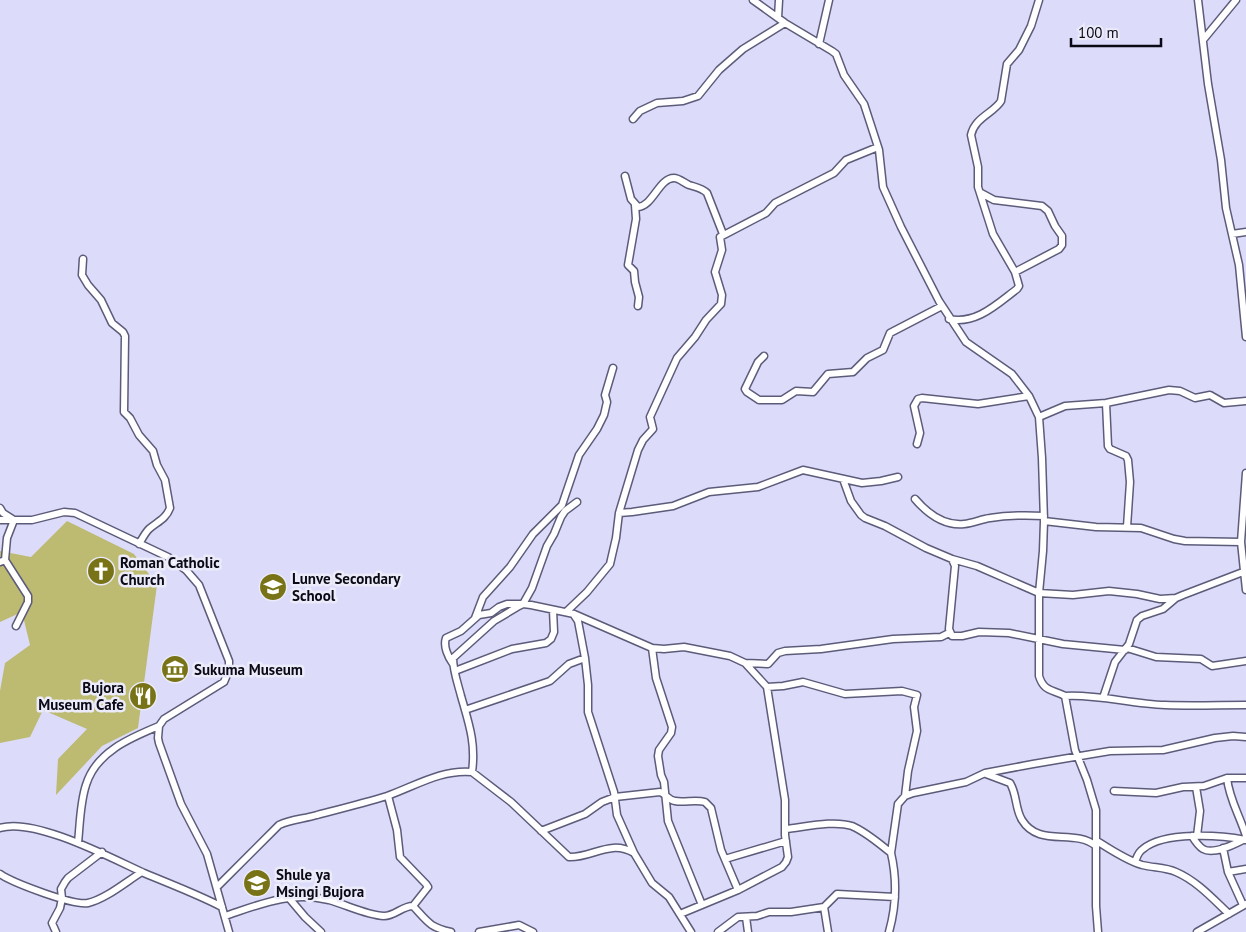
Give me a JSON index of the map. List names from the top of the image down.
{
  "places": {
    "church": ["Roman Catholic Church"],
    "school or university": ["Lunve Secondary School", "Shule ya Msingi Bujora"],
    "museum": ["Sukuma Museum"],
    "restaurant": ["Bujora Museum Cafe"]
  },
  "scale_bar": "100 m"
}
